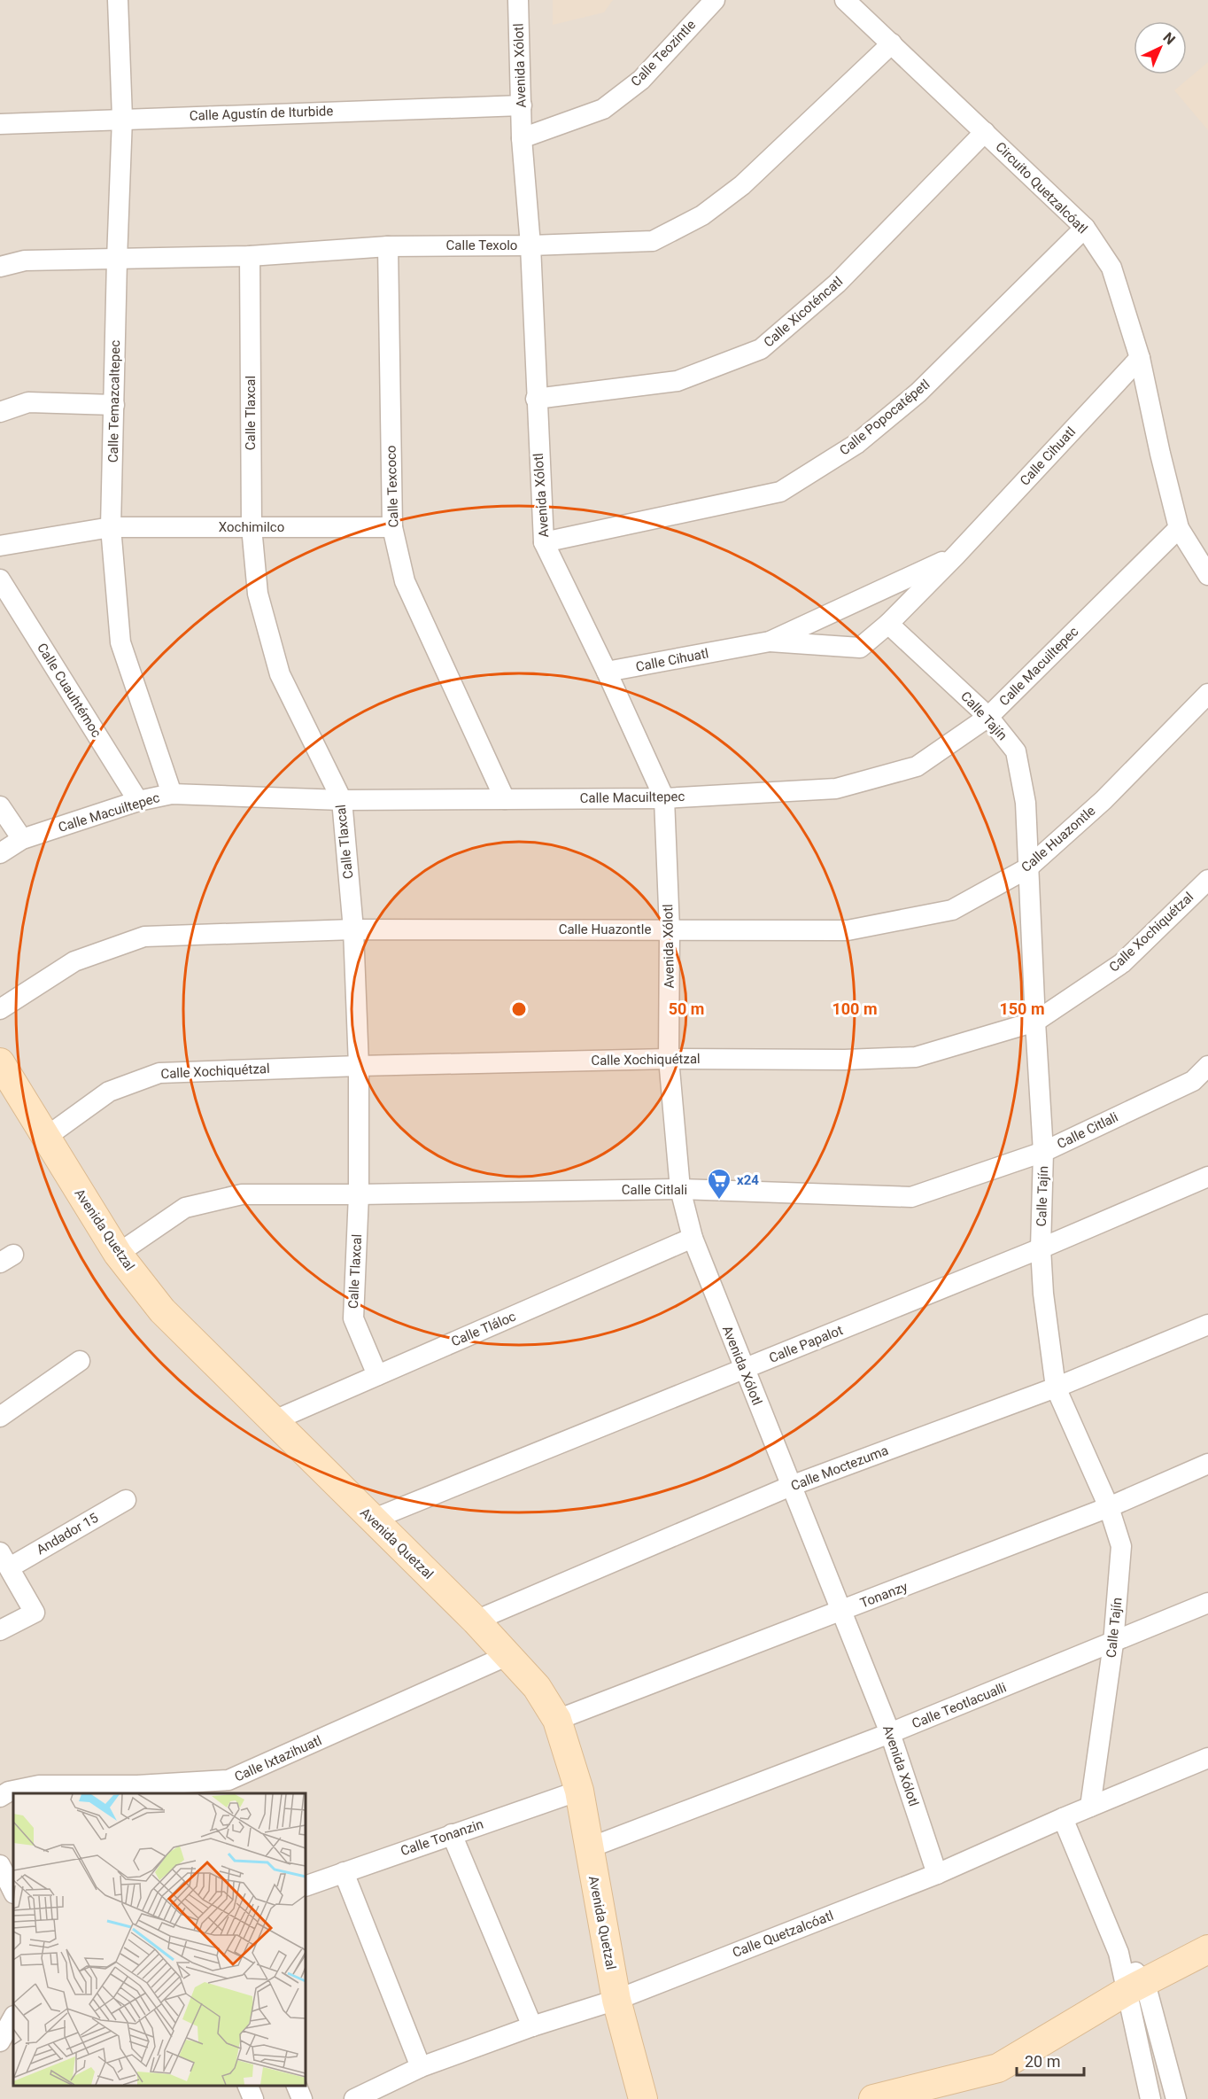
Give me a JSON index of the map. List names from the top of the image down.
{
  "streets": {
    "street": [
      "Calle Teozintle",
      "Avenida Xólotl",
      "Calle Agustín de Iturbide",
      "Circuito Quetzalcóatl",
      "Calle Texolo",
      "Calle Xicoténcatl",
      "Calle Temazcaltepec",
      "Calle Tlaxcal",
      "Calle Popocatépetl",
      "Calle Cihuatl",
      "Calle Texcoco",
      "Xochimilco",
      "Calle Macuiltepec",
      "Calle Cuauhtémoc",
      "Calle Tajín",
      "Calle Huazontle",
      "Calle Xochiquétzal",
      "Calle Citlali",
      "Avenida Quetzal",
      "Calle Tláloc",
      "Calle Papalot",
      "Calle Moctezuma",
      "Andador 15",
      "Tonanzy",
      "Calle Teotlacualli",
      "Calle Ixtazihuatl",
      "Calle Tonanzin",
      "Calle Quetzalcóatl"
    ]
  },
  "crossings": [
    ["Calle Teozintle", "Avenida Xólotl"],
    ["Avenida Xólotl", "Calle Agustín de Iturbide"],
    ["Avenida Xólotl", "Calle Texolo"],
    ["Avenida Xólotl", "Calle Xicoténcatl"],
    ["Avenida Xólotl", "Calle Popocatépetl"],
    ["Avenida Xólotl", "Calle Cihuatl"],
    ["Avenida Xólotl", "Calle Macuiltepec"],
    ["Avenida Xólotl", "Calle Huazontle"],
    ["Avenida Xólotl", "Calle Xochiquétzal"],
    ["Avenida Xólotl", "Calle Citlali"],
    ["Avenida Xólotl", "Calle Tláloc"],
    ["Avenida Xólotl", "Calle Papalot"],
    ["Avenida Xólotl", "Calle Moctezuma"],
    ["Avenida Xólotl", "Tonanzy"],
    ["Avenida Xólotl", "Calle Teotlacualli"],
    ["Avenida Xólotl", "Calle Quetzalcóatl"],
    ["Calle Agustín de Iturbide", "Calle Temazcaltepec"],
    ["Circuito Quetzalcóatl", "Calle Texolo"],
    ["Circuito Quetzalcóatl", "Calle Xicoténcatl"],
    ["Circuito Quetzalcóatl", "Calle Popocatépetl"],
    ["Circuito Quetzalcóatl", "Calle Cihuatl"],
    ["Circuito Quetzalcóatl", "Calle Macuiltepec"],
    ["Calle Texolo", "Calle Temazcaltepec"],
    ["Calle Texolo", "Calle Tlaxcal"],
    ["Calle Texolo", "Calle Texcoco"],
    ["Calle Temazcaltepec", "Xochimilco"],
    ["Calle Temazcaltepec", "Calle Macuiltepec"],
    ["Calle Tlaxcal", "Xochimilco"],
    ["Calle Tlaxcal", "Calle Macuiltepec"],
    ["Calle Tlaxcal", "Calle Huazontle"],
    ["Calle Tlaxcal", "Calle Xochiquétzal"],
    ["Calle Tlaxcal", "Calle Citlali"],
    ["Calle Tlaxcal", "Calle Tláloc"],
    ["Calle Cihuatl", "Calle Tajín"],
    ["Calle Texcoco", "Xochimilco"],
    ["Calle Texcoco", "Calle Macuiltepec"],
    ["Calle Macuiltepec", "Calle Cuauhtémoc"],
    ["Calle Macuiltepec", "Calle Tajín"],
    ["Calle Tajín", "Calle Huazontle"],
    ["Calle Tajín", "Calle Xochiquétzal"],
    ["Calle Tajín", "Calle Citlali"],
    ["Calle Tajín", "Calle Papalot"],
    ["Calle Tajín", "Calle Moctezuma"],
    ["Calle Tajín", "Tonanzy"],
    ["Calle Tajín", "Calle Teotlacualli"],
    ["Calle Tajín", "Calle Quetzalcóatl"],
    ["Calle Xochiquétzal", "Avenida Quetzal"],
    ["Calle Citlali", "Avenida Quetzal"],
    ["Avenida Quetzal", "Calle Tláloc"],
    ["Avenida Quetzal", "Calle Papalot"],
    ["Avenida Quetzal", "Calle Moctezuma"],
    ["Avenida Quetzal", "Tonanzy"],
    ["Avenida Quetzal", "Calle Teotlacualli"],
    ["Avenida Quetzal", "Calle Ixtazihuatl"],
    ["Avenida Quetzal", "Calle Tonanzin"],
    ["Avenida Quetzal", "Calle Quetzalcóatl"]
  ],
  "places": {
    "supermarket": ["x24"]
  },
  "scale_bar": "20 m",
  "north": "top right",
  "rings": ["50 m", "100 m", "150 m"]
}
